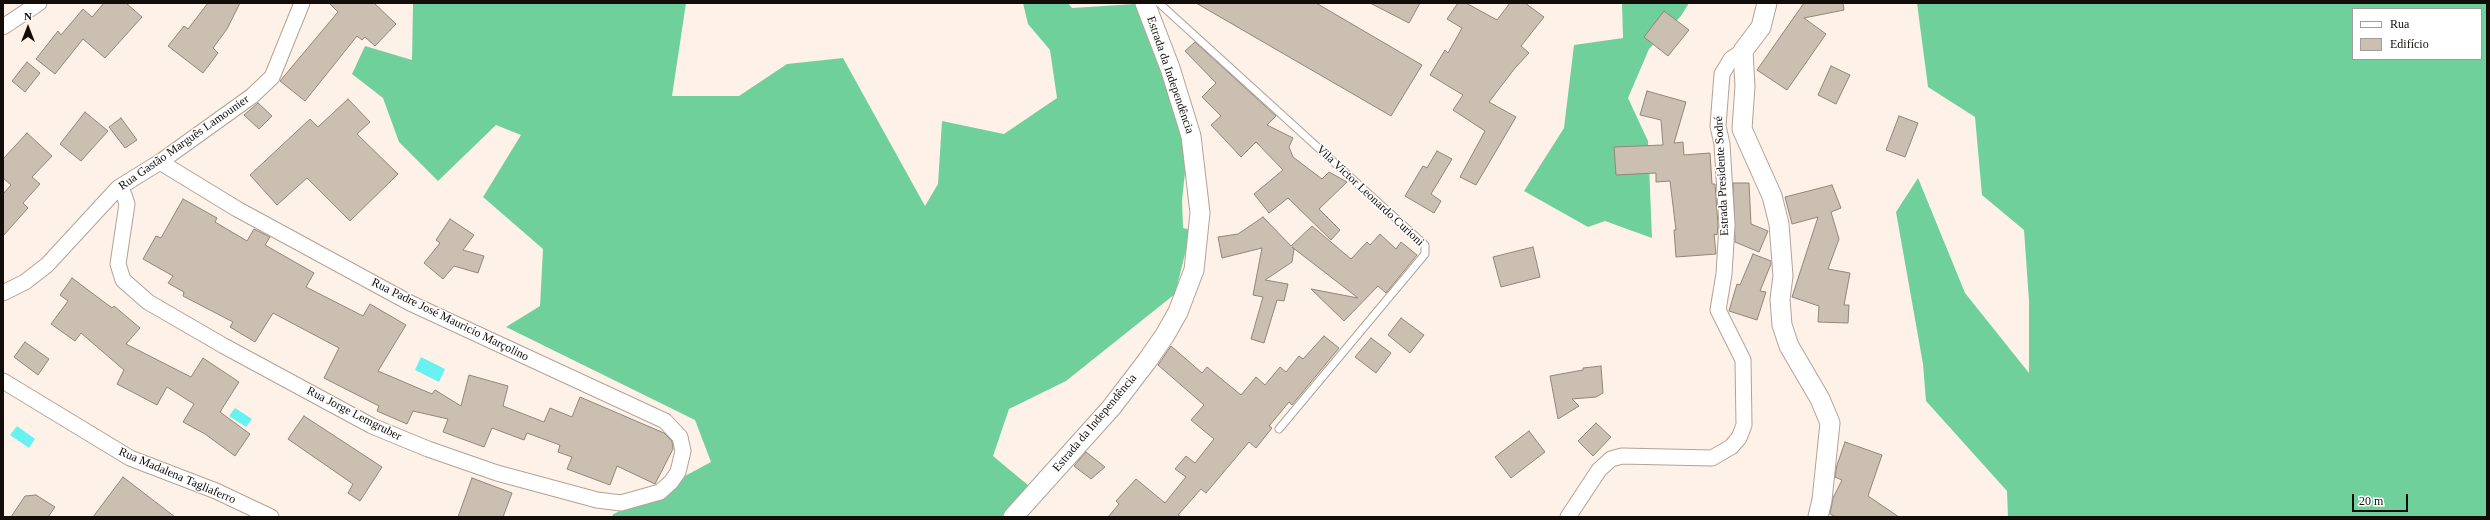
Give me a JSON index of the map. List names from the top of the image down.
{
  "streets": {
    "street": [
      "Estrada da Independência",
      "Rua Gastão Marguês Lamounier",
      "Estrada Presidente Sodré",
      "Rua Padre José Mauricio Marçolino",
      "Rua Jorge Lemgruber",
      "Rua Madalena Tagliaferro"
    ],
    "lane": ["Vila Victor Leonardo Curioni"]
  },
  "crossings": [
    ["Rua Gastão Marguês Lamounier", "Rua Padre José Mauricio Marçolino"],
    ["Rua Gastão Marguês Lamounier", "Rua Jorge Lemgruber"],
    ["Rua Padre José Mauricio Marçolino", "Rua Jorge Lemgruber"]
  ],
  "legend": ["Rua", "Edifício"],
  "scale_bar": "20 m",
  "north": "top"
}
